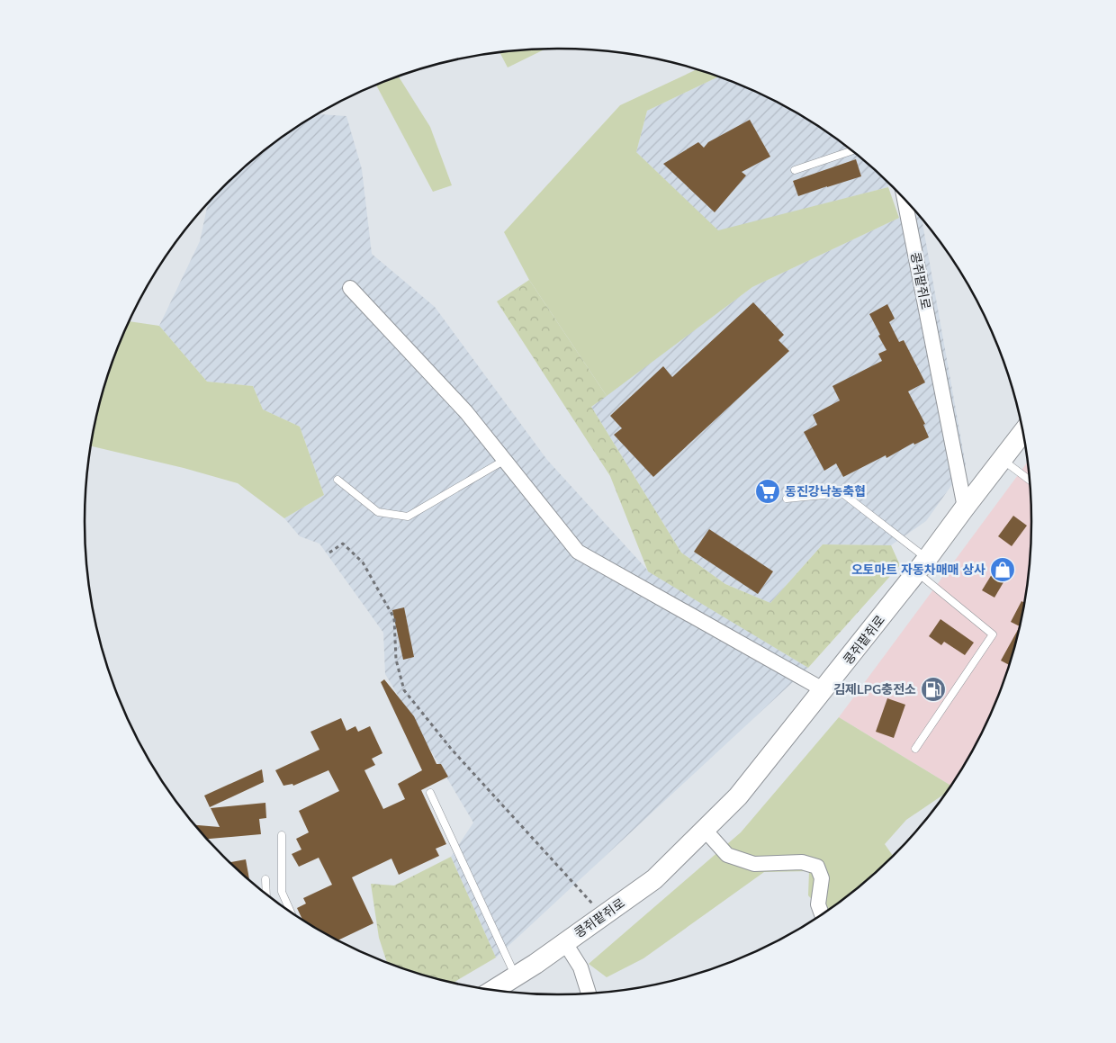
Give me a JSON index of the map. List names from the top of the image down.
{
  "streets": {
    "main road": ["콩쥐팥쥐로"]
  },
  "places": {
    "supermarket": ["동진강낙농축협"],
    "shop": ["오토마트 자동차매매 상사"],
    "fuel station": ["김제LPG충전소"]
  }
}
